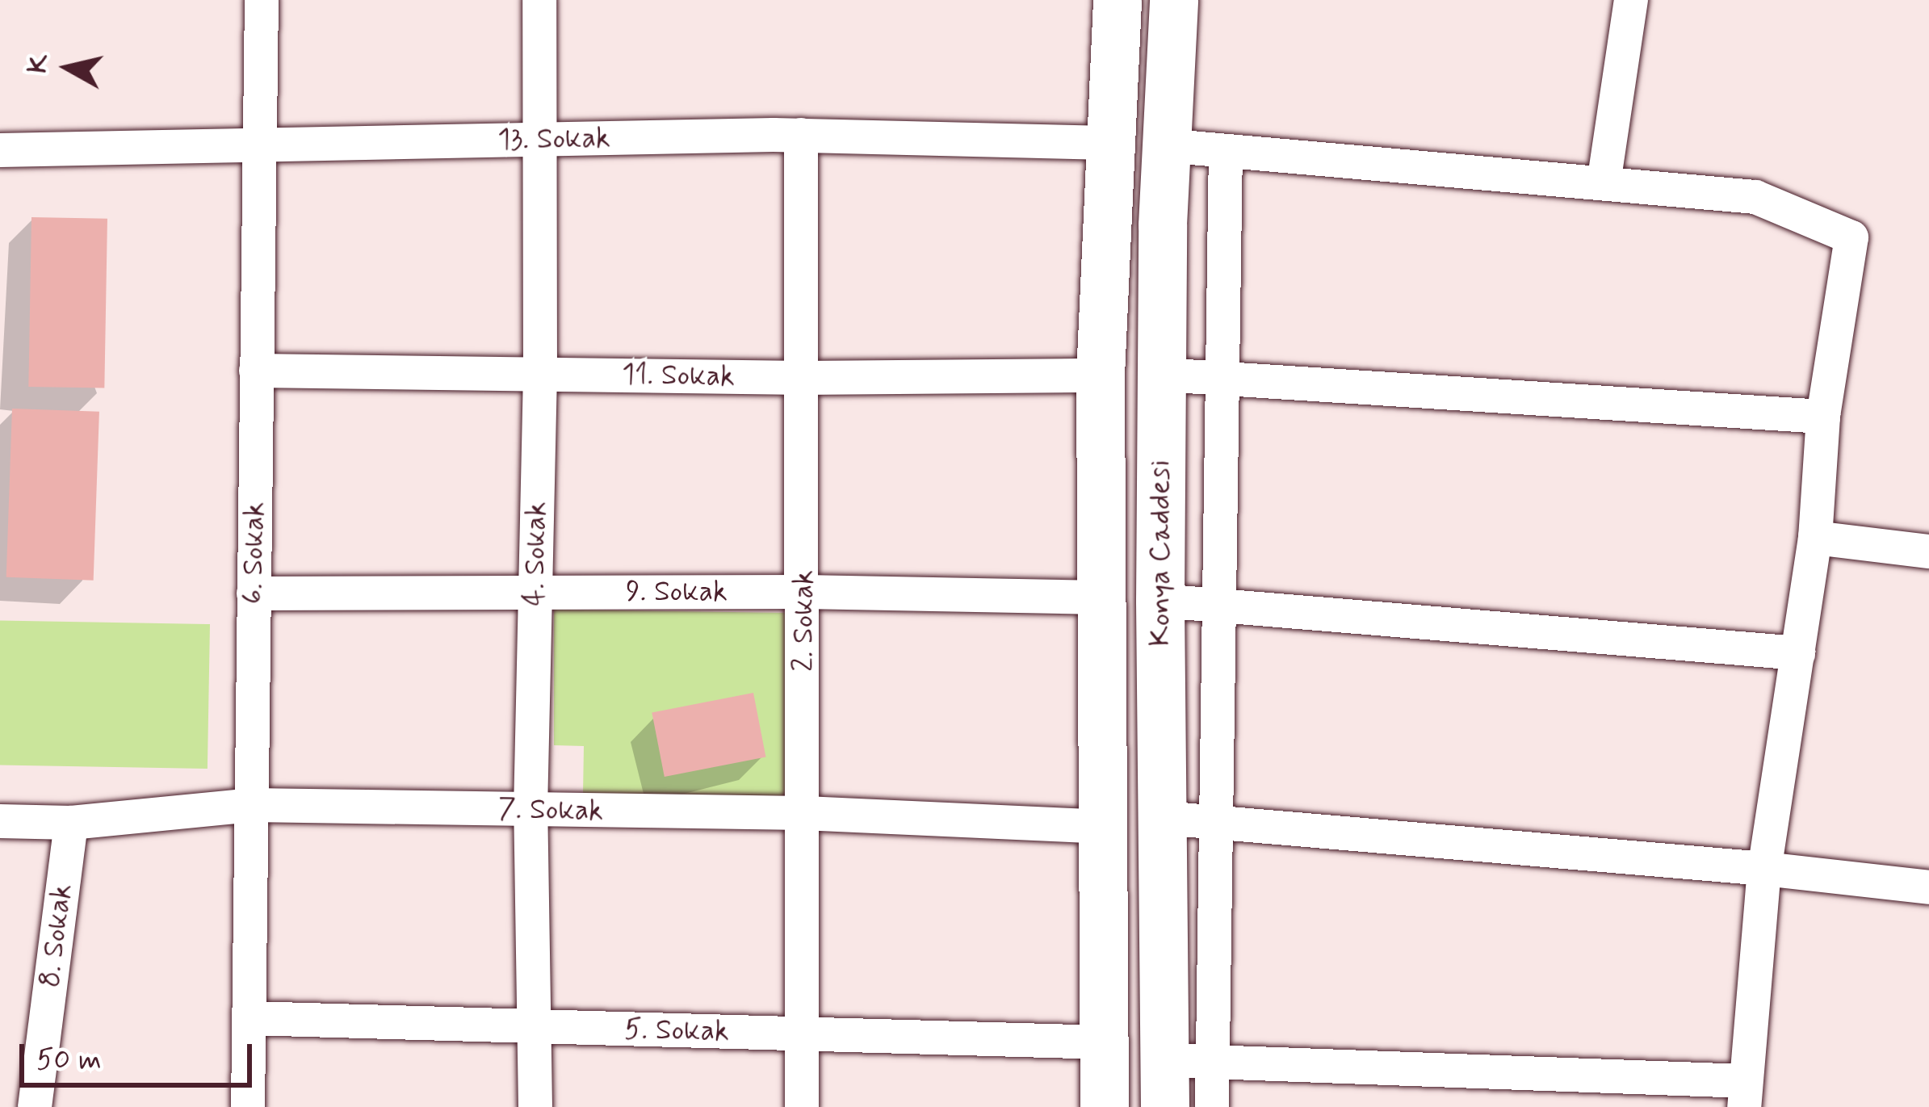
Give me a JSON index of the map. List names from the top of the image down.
{
  "streets": {
    "main road": ["Konya Caddesi"],
    "street": [
      "13. Sokak",
      "11. Sokak",
      "6. Sokak",
      "4. Sokak",
      "9. Sokak",
      "2. Sokak",
      "7. Sokak",
      "8. Sokak",
      "5. Sokak"
    ]
  },
  "crossings": [
    ["13. Sokak", "6. Sokak"],
    ["13. Sokak", "Konya Caddesi"],
    ["13. Sokak", "4. Sokak"],
    ["13. Sokak", "2. Sokak"],
    ["11. Sokak", "6. Sokak"],
    ["11. Sokak", "Konya Caddesi"],
    ["11. Sokak", "4. Sokak"],
    ["11. Sokak", "2. Sokak"],
    ["6. Sokak", "9. Sokak"],
    ["6. Sokak", "7. Sokak"],
    ["6. Sokak", "5. Sokak"],
    ["Konya Caddesi", "9. Sokak"],
    ["Konya Caddesi", "7. Sokak"],
    ["Konya Caddesi", "5. Sokak"],
    ["4. Sokak", "9. Sokak"],
    ["4. Sokak", "7. Sokak"],
    ["4. Sokak", "5. Sokak"],
    ["9. Sokak", "2. Sokak"],
    ["2. Sokak", "7. Sokak"],
    ["2. Sokak", "5. Sokak"],
    ["7. Sokak", "8. Sokak"]
  ],
  "scale_bar": "50 m",
  "north": "left"
}
